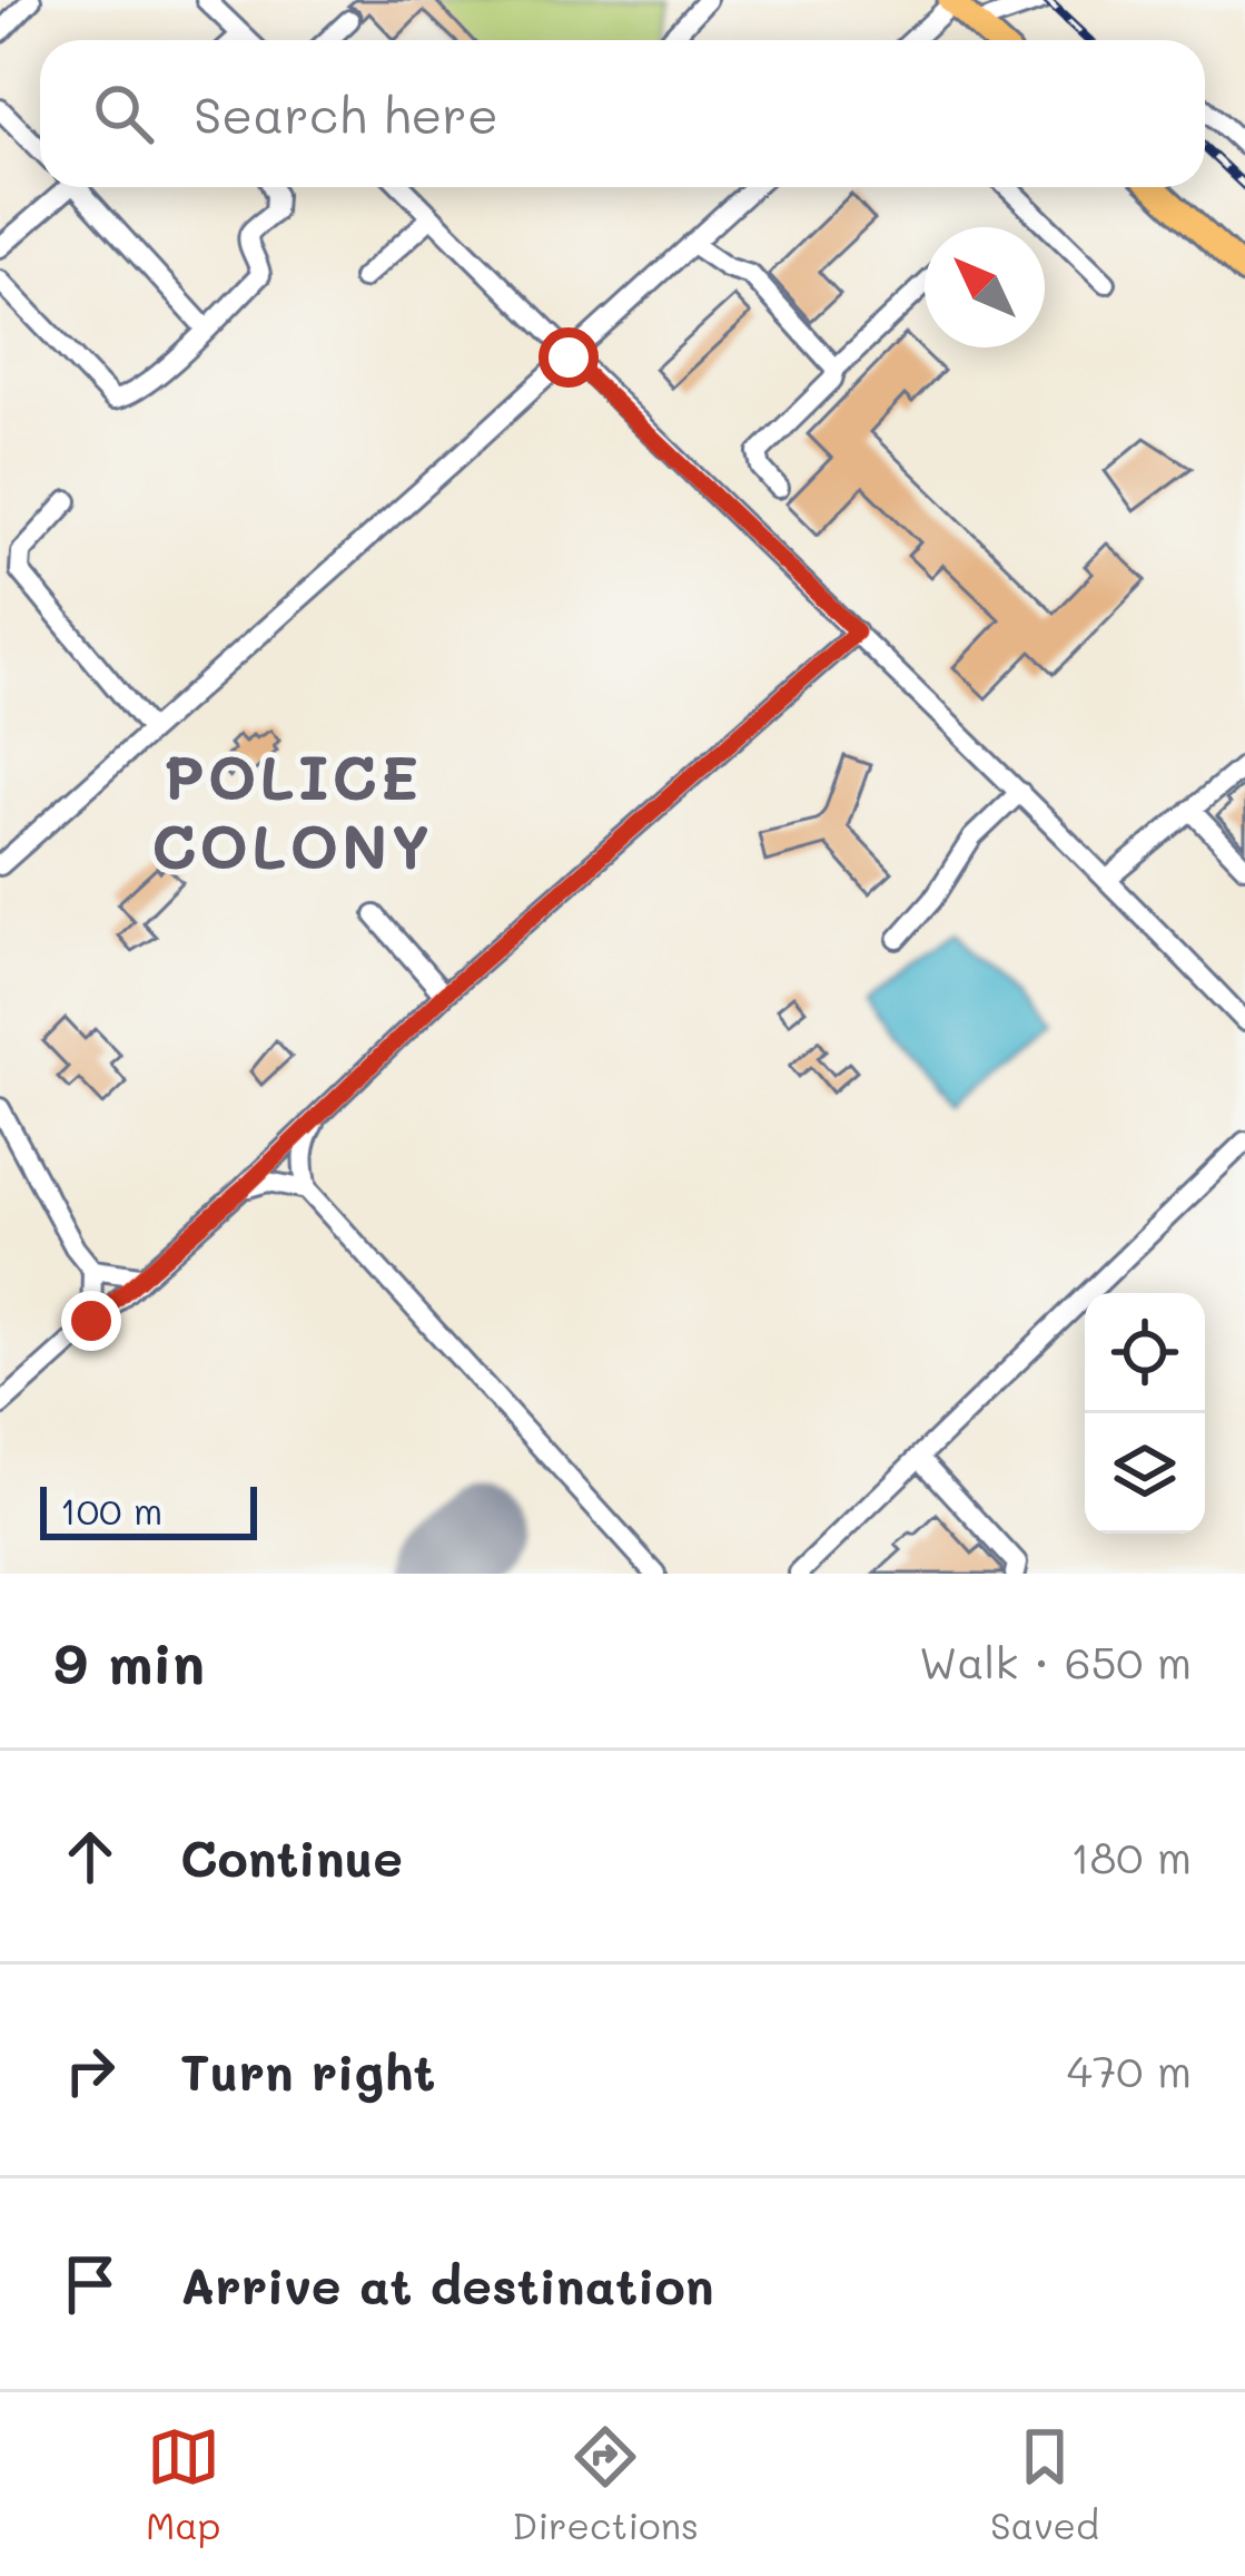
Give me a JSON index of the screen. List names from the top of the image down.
{
  "districts": ["POLICE COLONY"],
  "scale_bar": "100 m",
  "north": "top left",
  "page": {
    "search": "Search here",
    "scale": "100 m",
    "heading": ["9 min", "Walk · 650 m"],
    "list": [
      ["Continue", "180 m"],
      ["Turn right", "470 m"],
      "Arrive at destination"
    ],
    "nav": ["Map", "Directions", "Saved"]
  }
}
